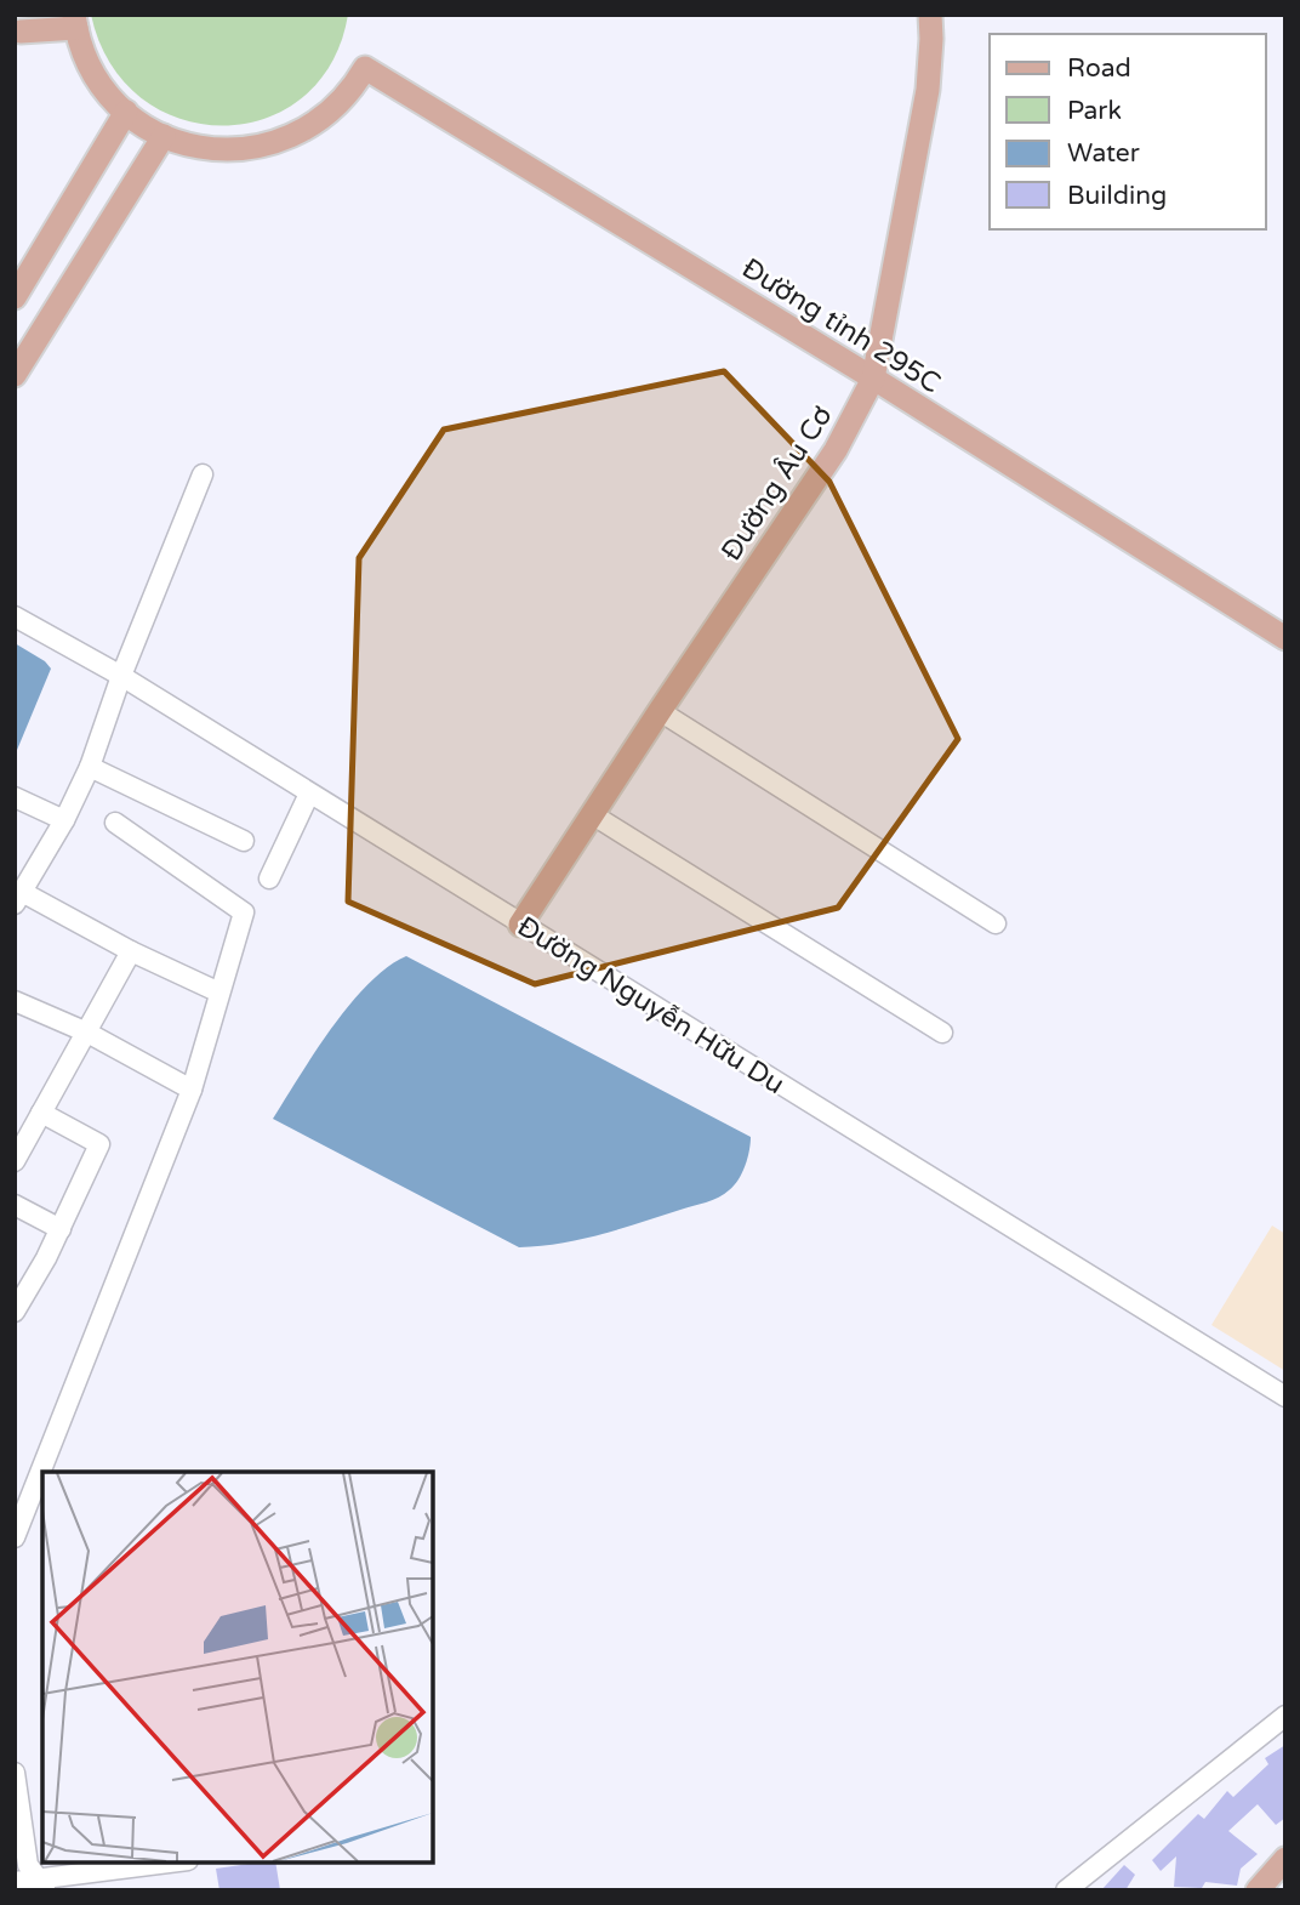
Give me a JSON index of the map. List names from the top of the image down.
{
  "streets": {
    "main road": ["Đường tỉnh 295C", "Đường Âu Cơ"],
    "street": ["Đường Nguyễn Hữu Du"]
  },
  "crossings": [
    ["Đường tỉnh 295C", "Đường Âu Cơ"],
    ["Đường Âu Cơ", "Đường Nguyễn Hữu Du"]
  ],
  "legend": [
    "Road",
    "Park",
    "Water",
    "Building"
  ]
}
